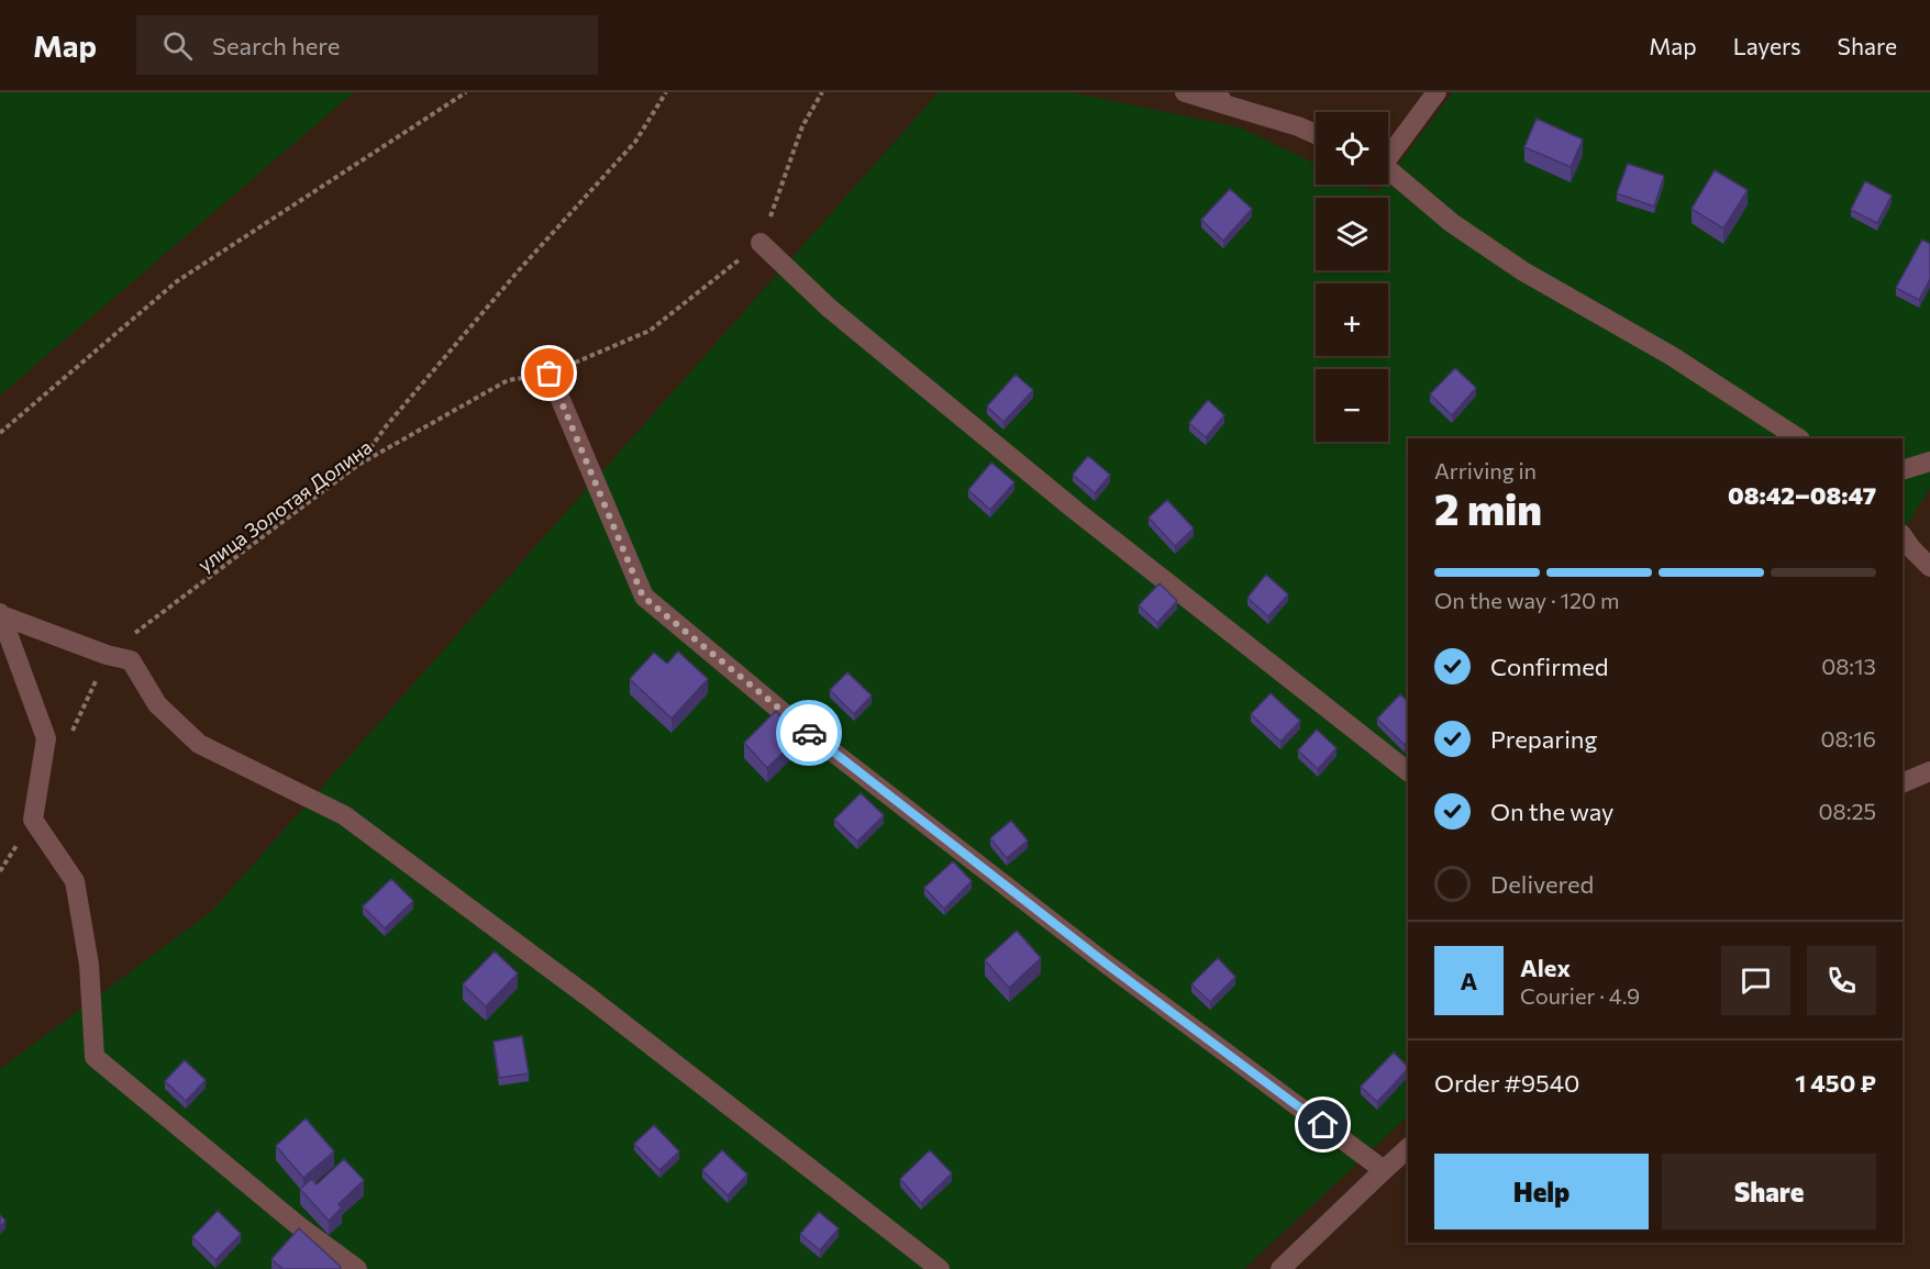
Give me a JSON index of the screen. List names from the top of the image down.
{
  "streets": {
    "path": ["улица Золотая Долина"]
  },
  "page": {
    "header": "Map",
    "search": "Search here",
    "nav": ["Map", "Layers", "Share"],
    "map_buttons": ["+", "−"],
    "heading": ["2 min", "Arriving in", "08:42–08:47"],
    "panel": [
      "Alex",
      "Courier · 4.9",
      "Order #9540",
      "1 450 ₽"
    ],
    "bar": "On the way · 120 m",
    "list": [
      ["Confirmed", "08:13"],
      ["Preparing", "08:16"],
      ["On the way", "08:25"],
      "Delivered"
    ],
    "round": "A",
    "buttons": ["Help", "Share"]
  }
}
